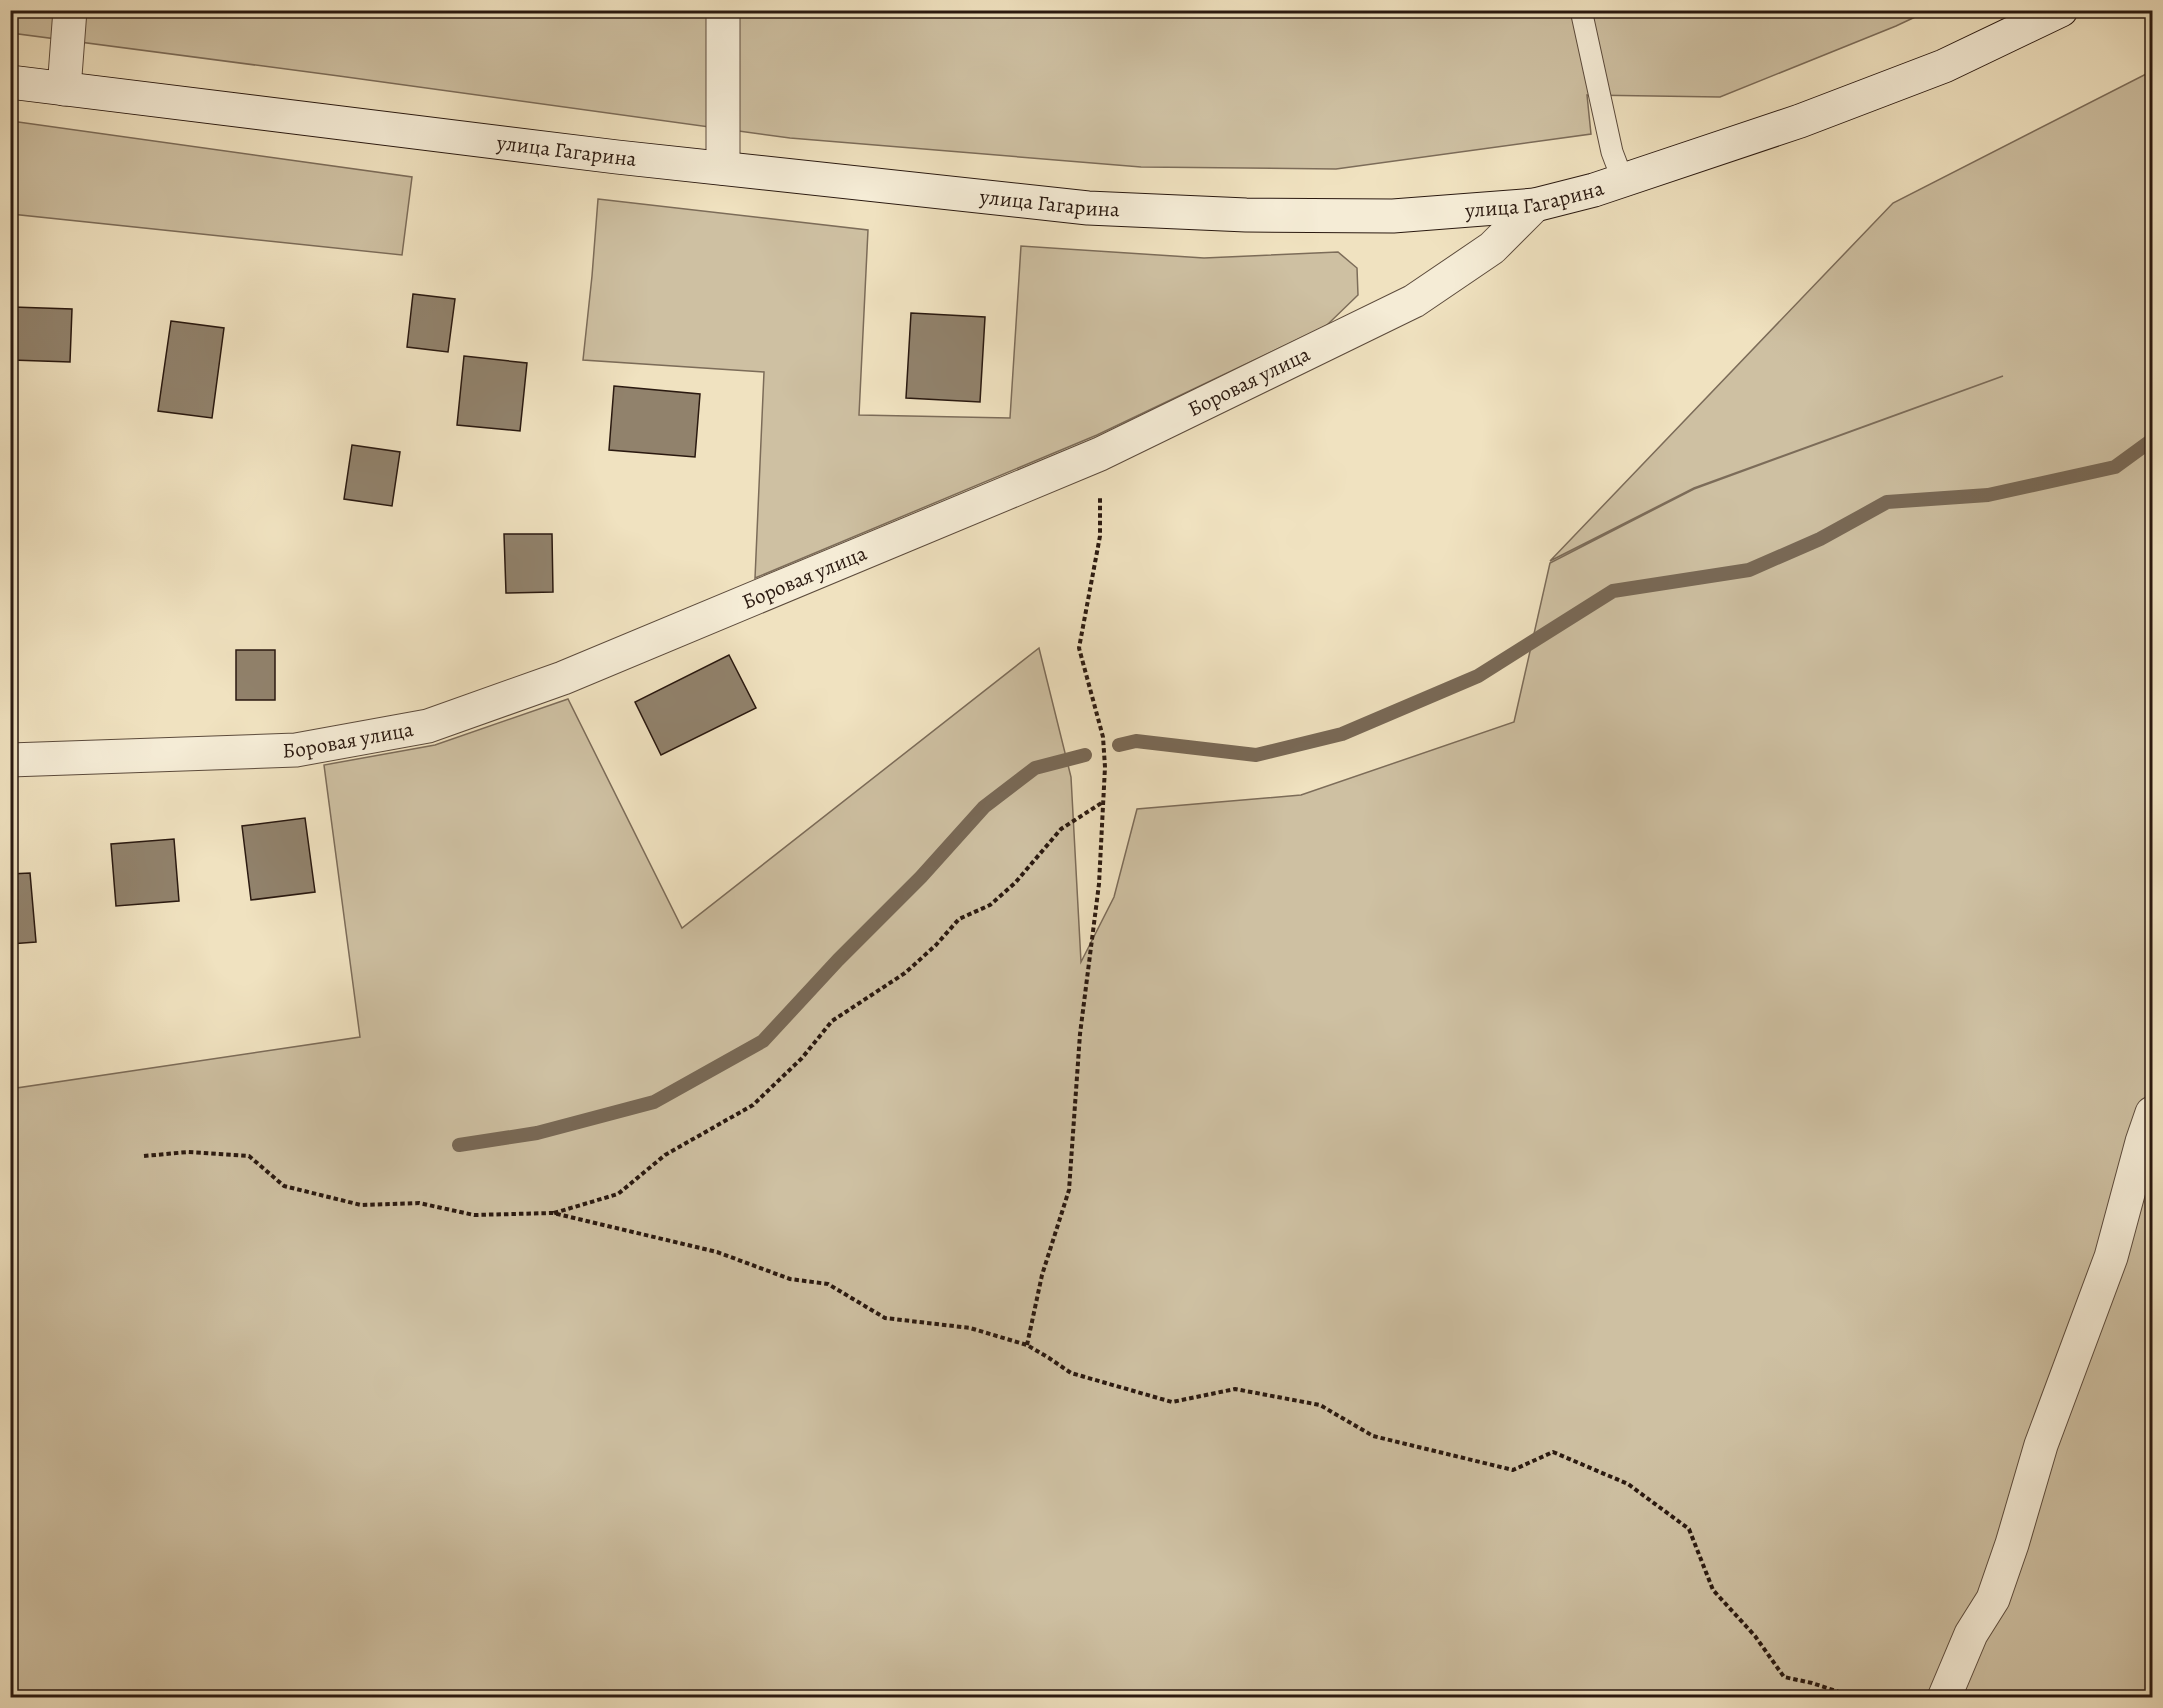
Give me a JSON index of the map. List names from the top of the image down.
{
  "streets": {
    "street": ["улица Гагарина", "Боровая улица"]
  },
  "crossings": [
    ["улица Гагарина", "Боровая улица"]
  ]
}
